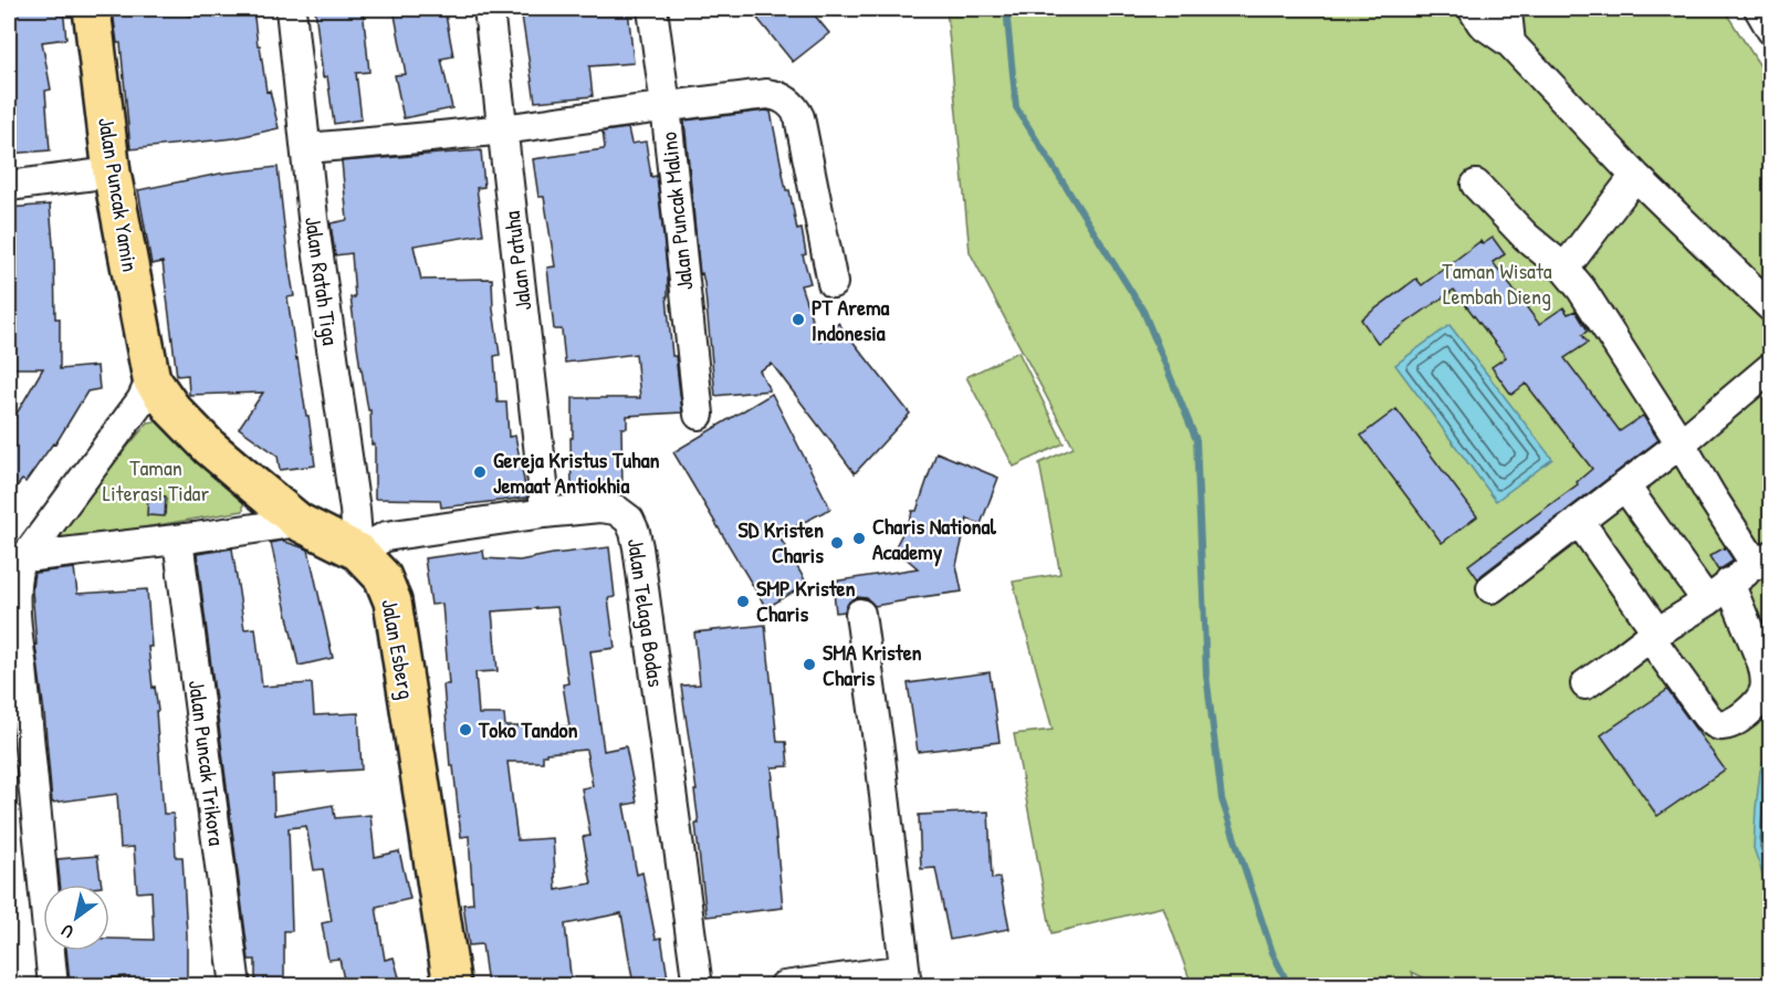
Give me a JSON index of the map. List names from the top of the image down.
{
  "streets": {
    "main road": ["Jalan Puncak Yamin", "Jalan Esberg"],
    "street": [
      "Jalan Puncak Malino",
      "Jalan Patuha",
      "Jalan Ratah Tiga",
      "Jalan Telaga Bodas",
      "Jalan Puncak Trikora"
    ]
  },
  "crossings": [
    ["Jalan Puncak Yamin", "Jalan Esberg"],
    ["Jalan Patuha", "Jalan Telaga Bodas"],
    ["Jalan Ratah Tiga", "Jalan Telaga Bodas"],
    ["Jalan Ratah Tiga", "Jalan Esberg"],
    ["Jalan Telaga Bodas", "Jalan Esberg"]
  ],
  "parks": ["Taman Wisata Lembah Dieng", "Taman Literasi Tidar"],
  "places": [
    "PT Arema Indonesia",
    "Gereja Kristus Tuhan Jemaat Antiokhia",
    "Charis National Academy",
    "SD Kristen Charis",
    "SMP Kristen Charis",
    "SMA Kristen Charis",
    "Toko Tandon"
  ],
  "north": "bottom left"
}
